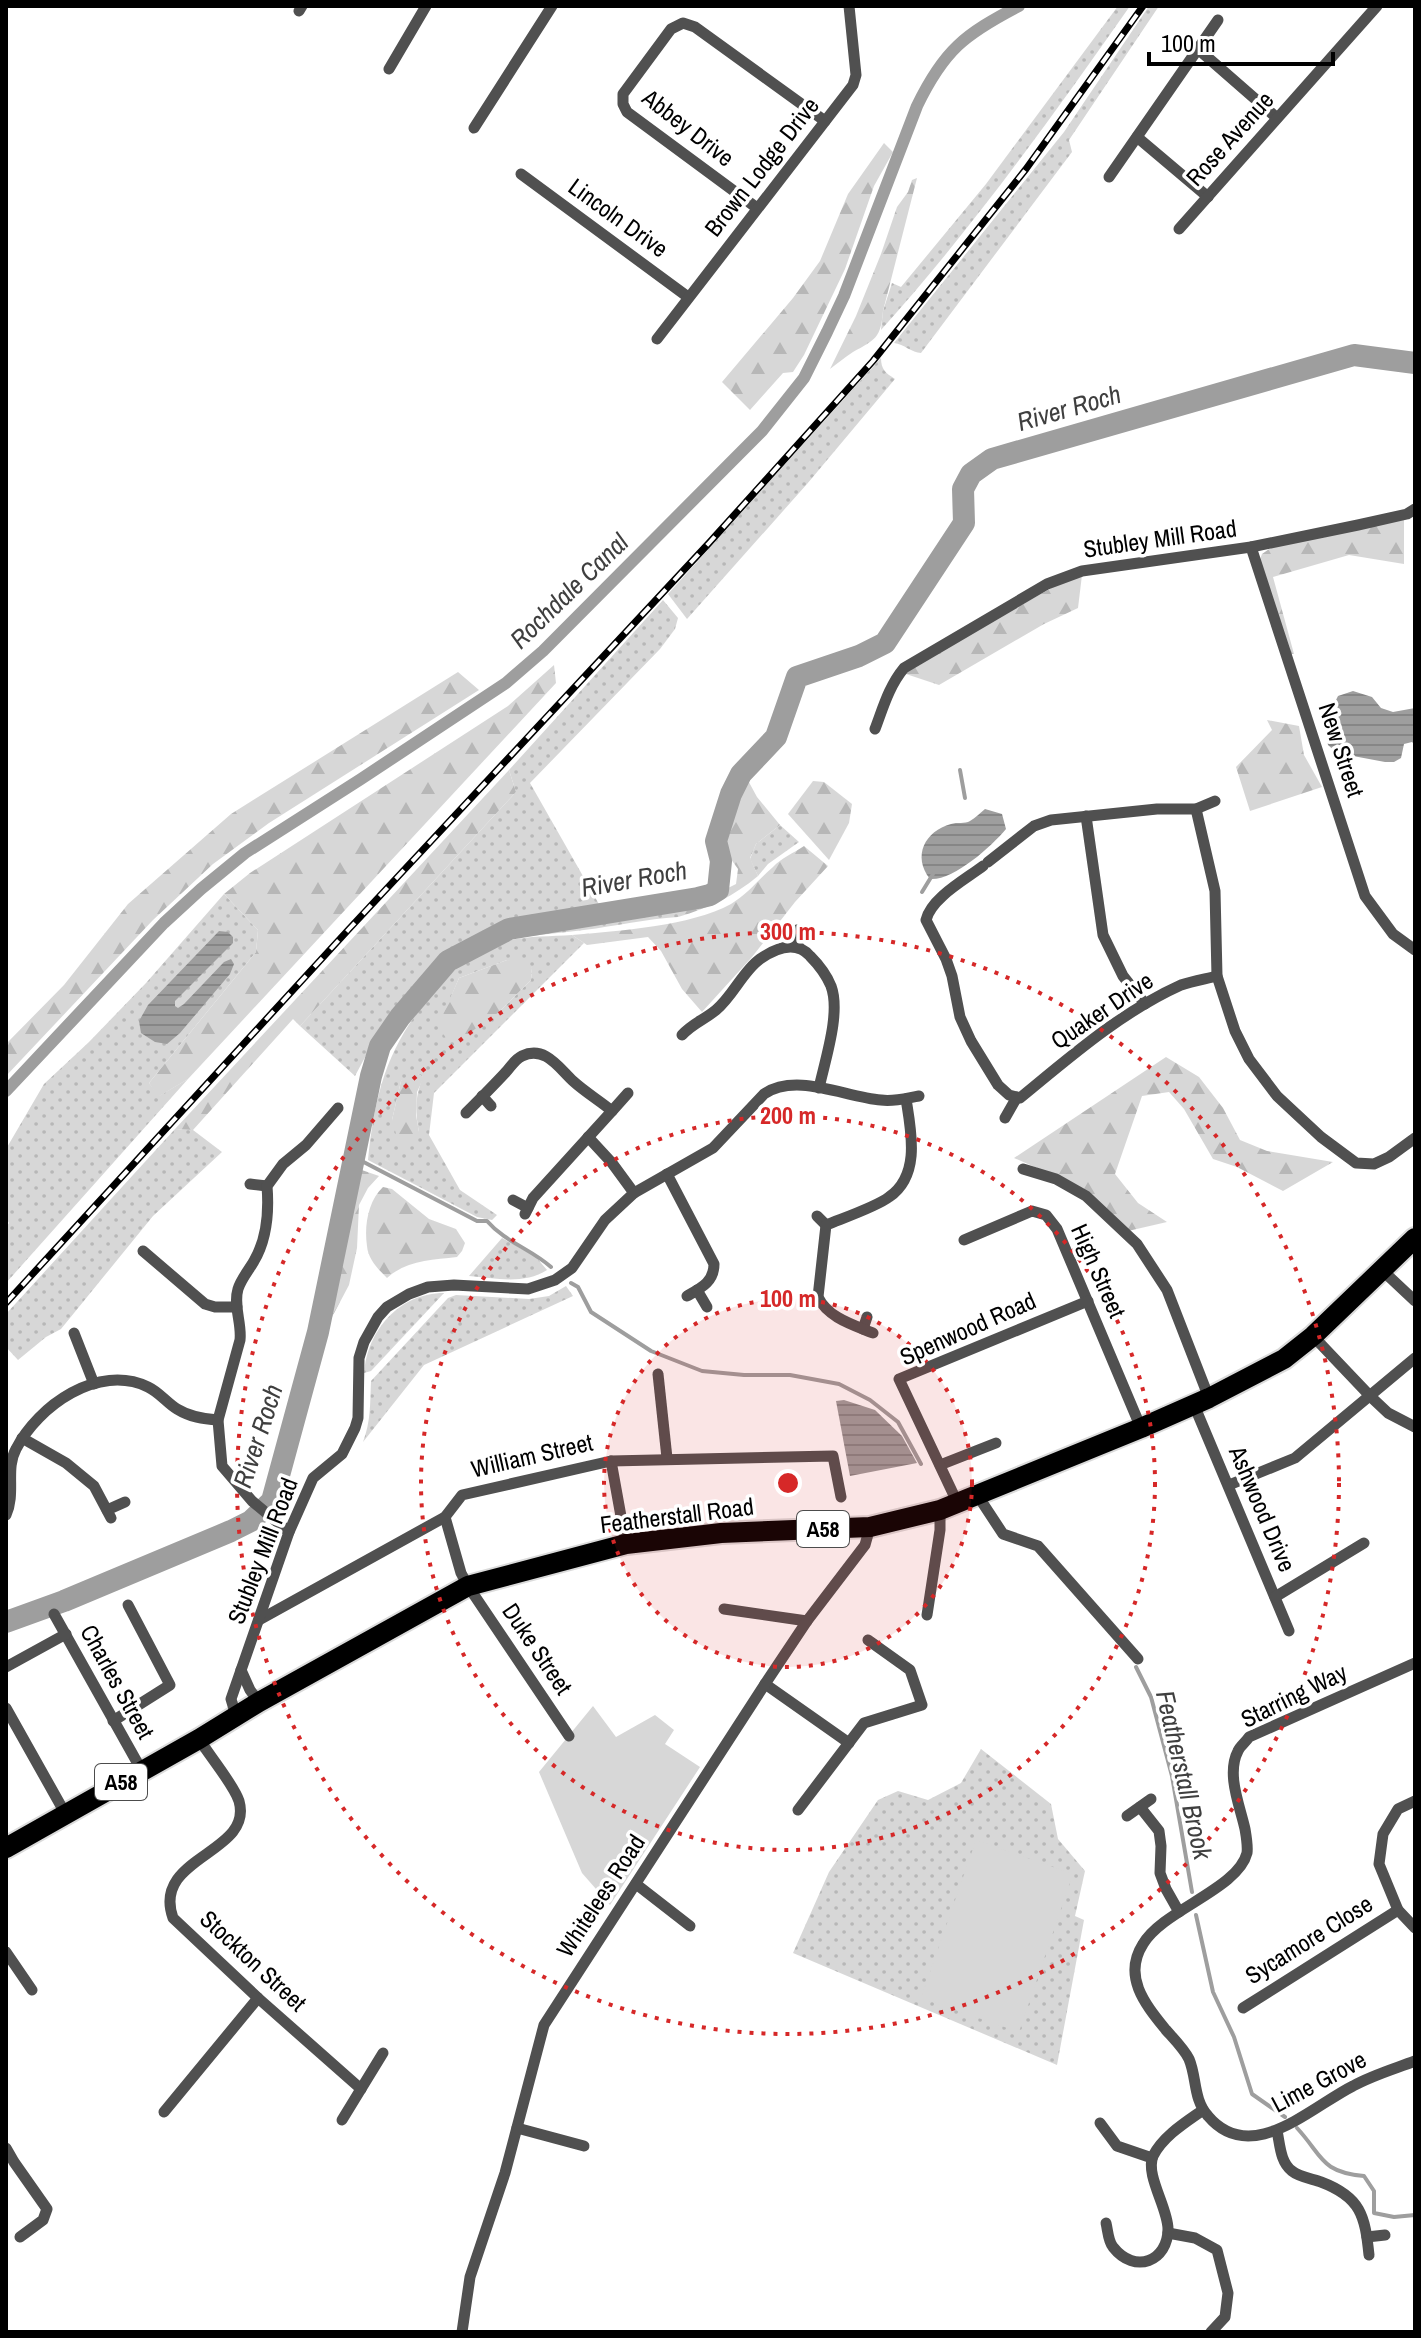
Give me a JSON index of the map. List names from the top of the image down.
{
  "streets": {
    "highway": ["Featherstall Road", "A58"],
    "street": [
      "Abbey Drive",
      "Rose Avenue",
      "Brown Lodge Drive",
      "Lincoln Drive",
      "Stubley Mill Road",
      "New Street",
      "Quaker Drive",
      "High Street",
      "Spenwood Road",
      "William Street",
      "Ashwood Drive",
      "Duke Street",
      "Charles Street",
      "Starring Way",
      "Whitelees Road",
      "Sycamore Close",
      "Stockton Street",
      "Lime Grove"
    ]
  },
  "crossings": [
    ["Abbey Drive", "Brown Lodge Drive"],
    ["Brown Lodge Drive", "Lincoln Drive"],
    ["Stubley Mill Road", "New Street"],
    ["Stubley Mill Road", "William Street"],
    ["Stubley Mill Road", "Featherstall Road"],
    ["Stubley Mill Road", "A58"],
    ["High Street", "Spenwood Road"],
    ["High Street", "Featherstall Road"],
    ["Spenwood Road", "Featherstall Road"],
    ["William Street", "Duke Street"],
    ["Ashwood Drive", "Featherstall Road"],
    ["Featherstall Road", "A58"],
    ["Featherstall Road", "Duke Street"],
    ["Featherstall Road", "Whitelees Road"],
    ["A58", "Charles Street"],
    ["A58", "Stockton Street"],
    ["Starring Way", "Lime Grove"]
  ],
  "water": ["River Roch", "Rochdale Canal", "Featherstall Brook"],
  "scale_bar": "100 m",
  "rings": ["300 m", "200 m", "100 m"]
}
